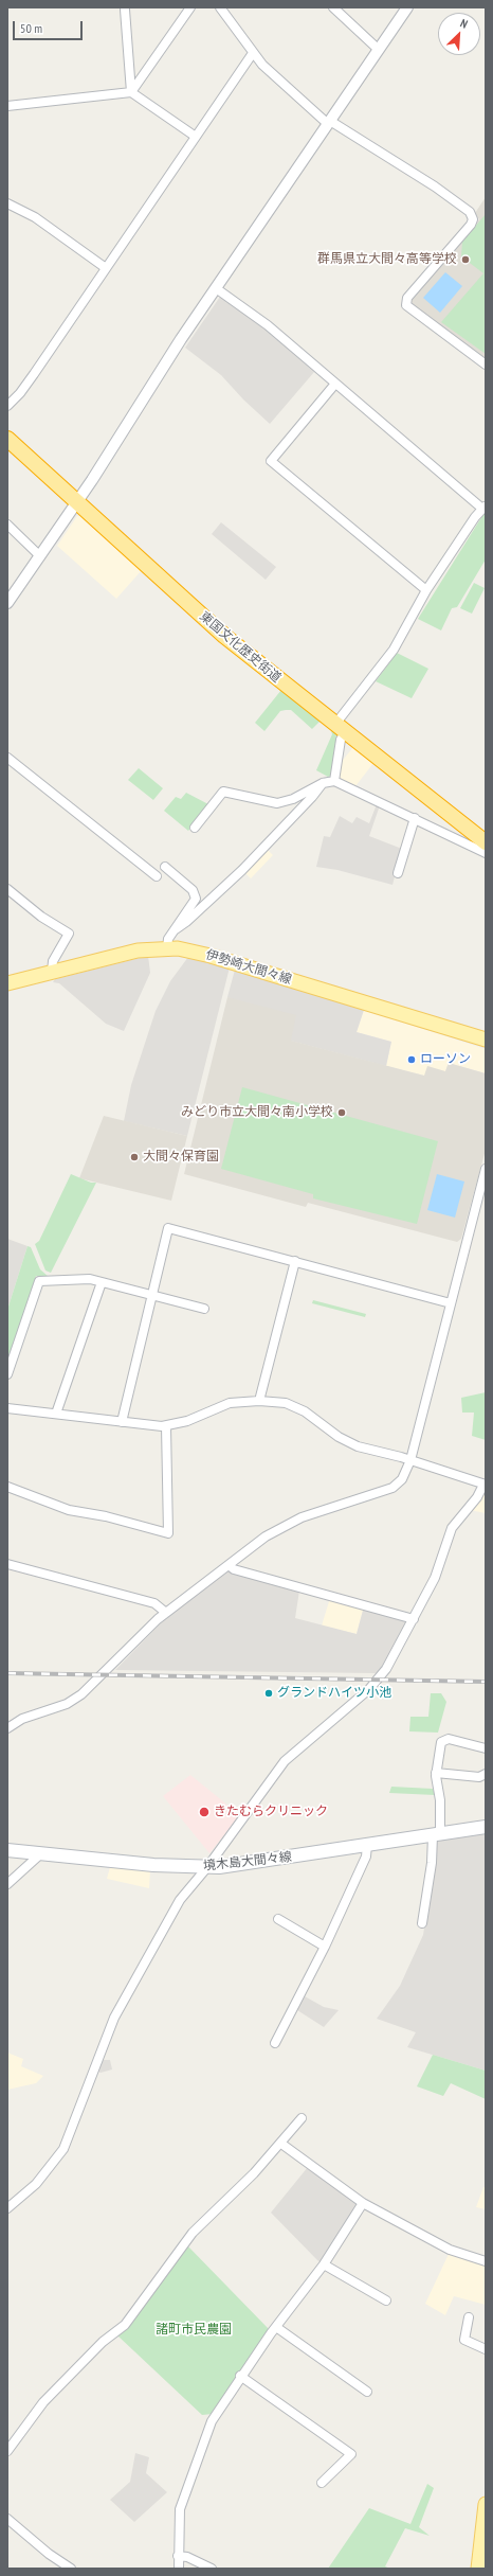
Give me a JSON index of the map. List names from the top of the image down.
{
  "streets": {
    "highway": ["東国文化歴史街道"],
    "main road": ["伊勢崎大間々線", "境木島大間々線"]
  },
  "parks": ["諸町市民農園"],
  "places": [
    "群馬県立大間々高等学校",
    "ローソン",
    "みどり市立大間々南小学校",
    "大間々保育園",
    "グランドハイツ小池",
    "きたむらクリニック"
  ],
  "scale_bar": "50 m",
  "north": "top right"
}
